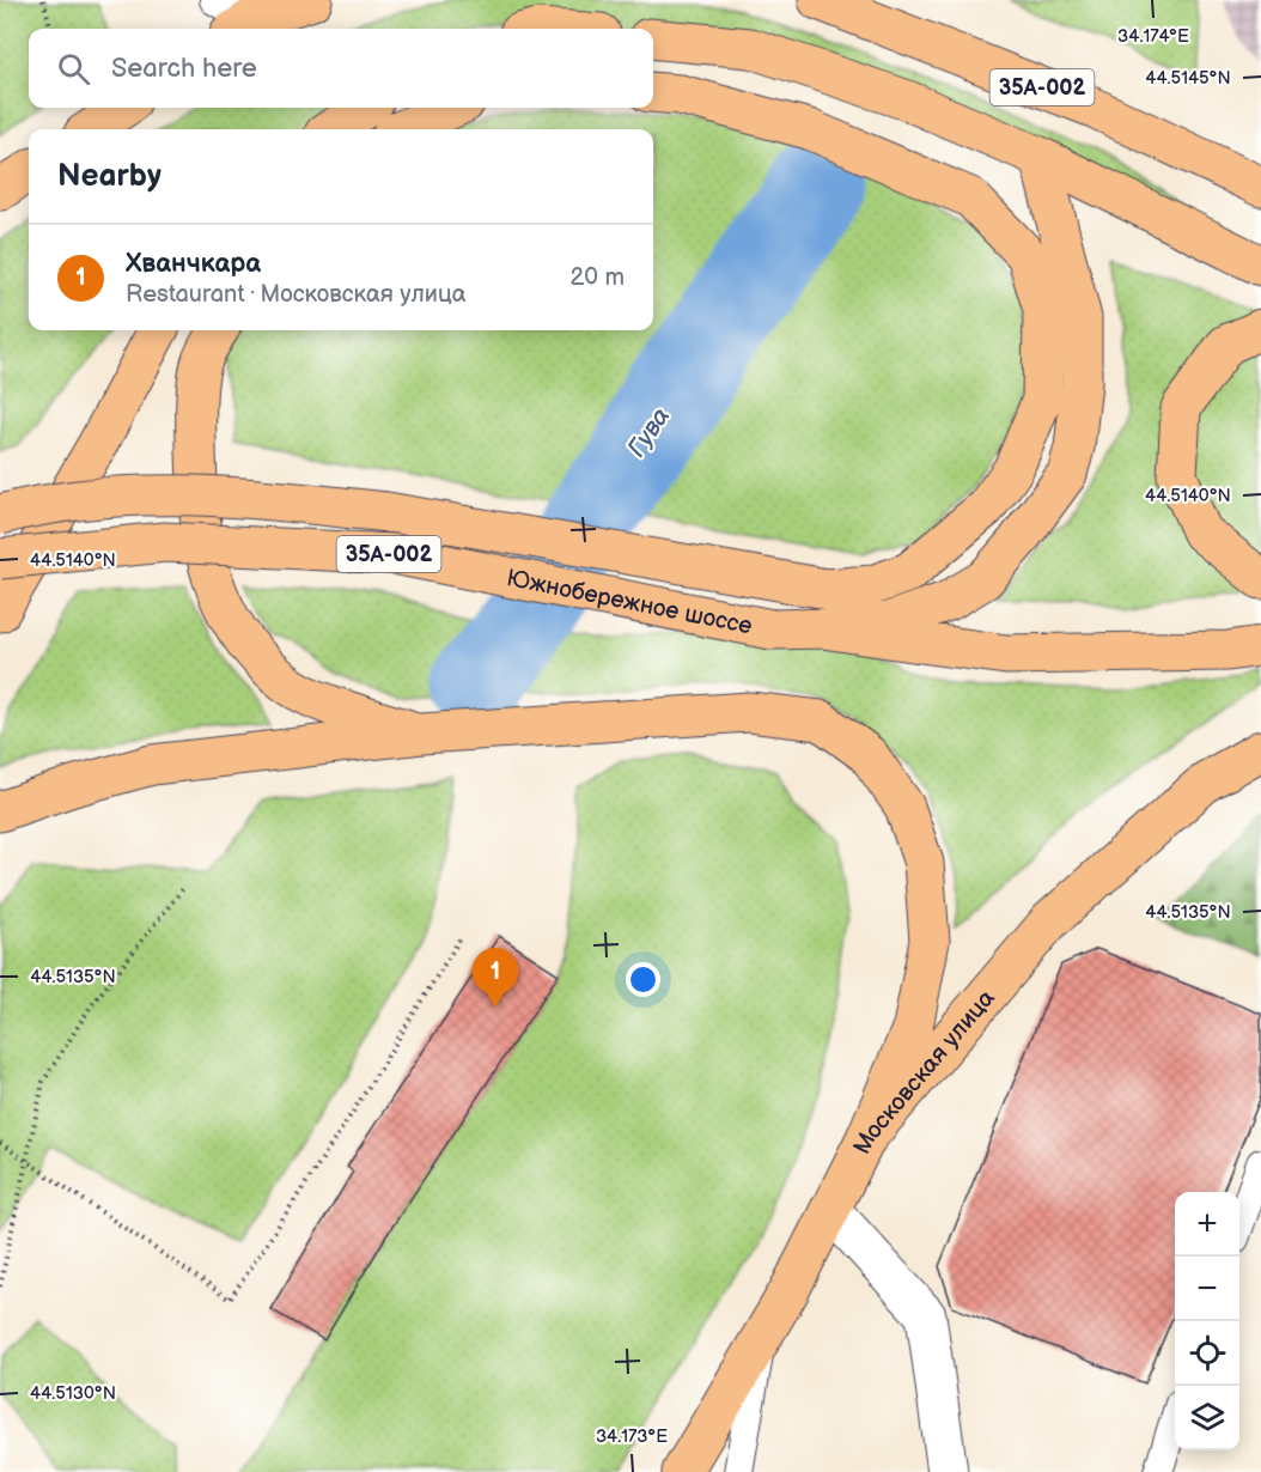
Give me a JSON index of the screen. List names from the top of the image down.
{
  "streets": {
    "main road": ["35А-002", "Южнобережное шоссе", "Московская улица"]
  },
  "water": ["Гува"],
  "page": {
    "search": "Search here",
    "heading": "Nearby",
    "list": [
      {
        "mark": "1",
        "name": "Хванчкара",
        "note": "Restaurant · Московская улица",
        "value": "20 m"
      }
    ],
    "pins": "1",
    "map_buttons": ["+", "−"]
  },
  "coordinates": [
    "34.174°E",
    "44.5145°N",
    "44.5140°N",
    "44.5135°N",
    "44.5130°N",
    "34.173°E"
  ]
}
